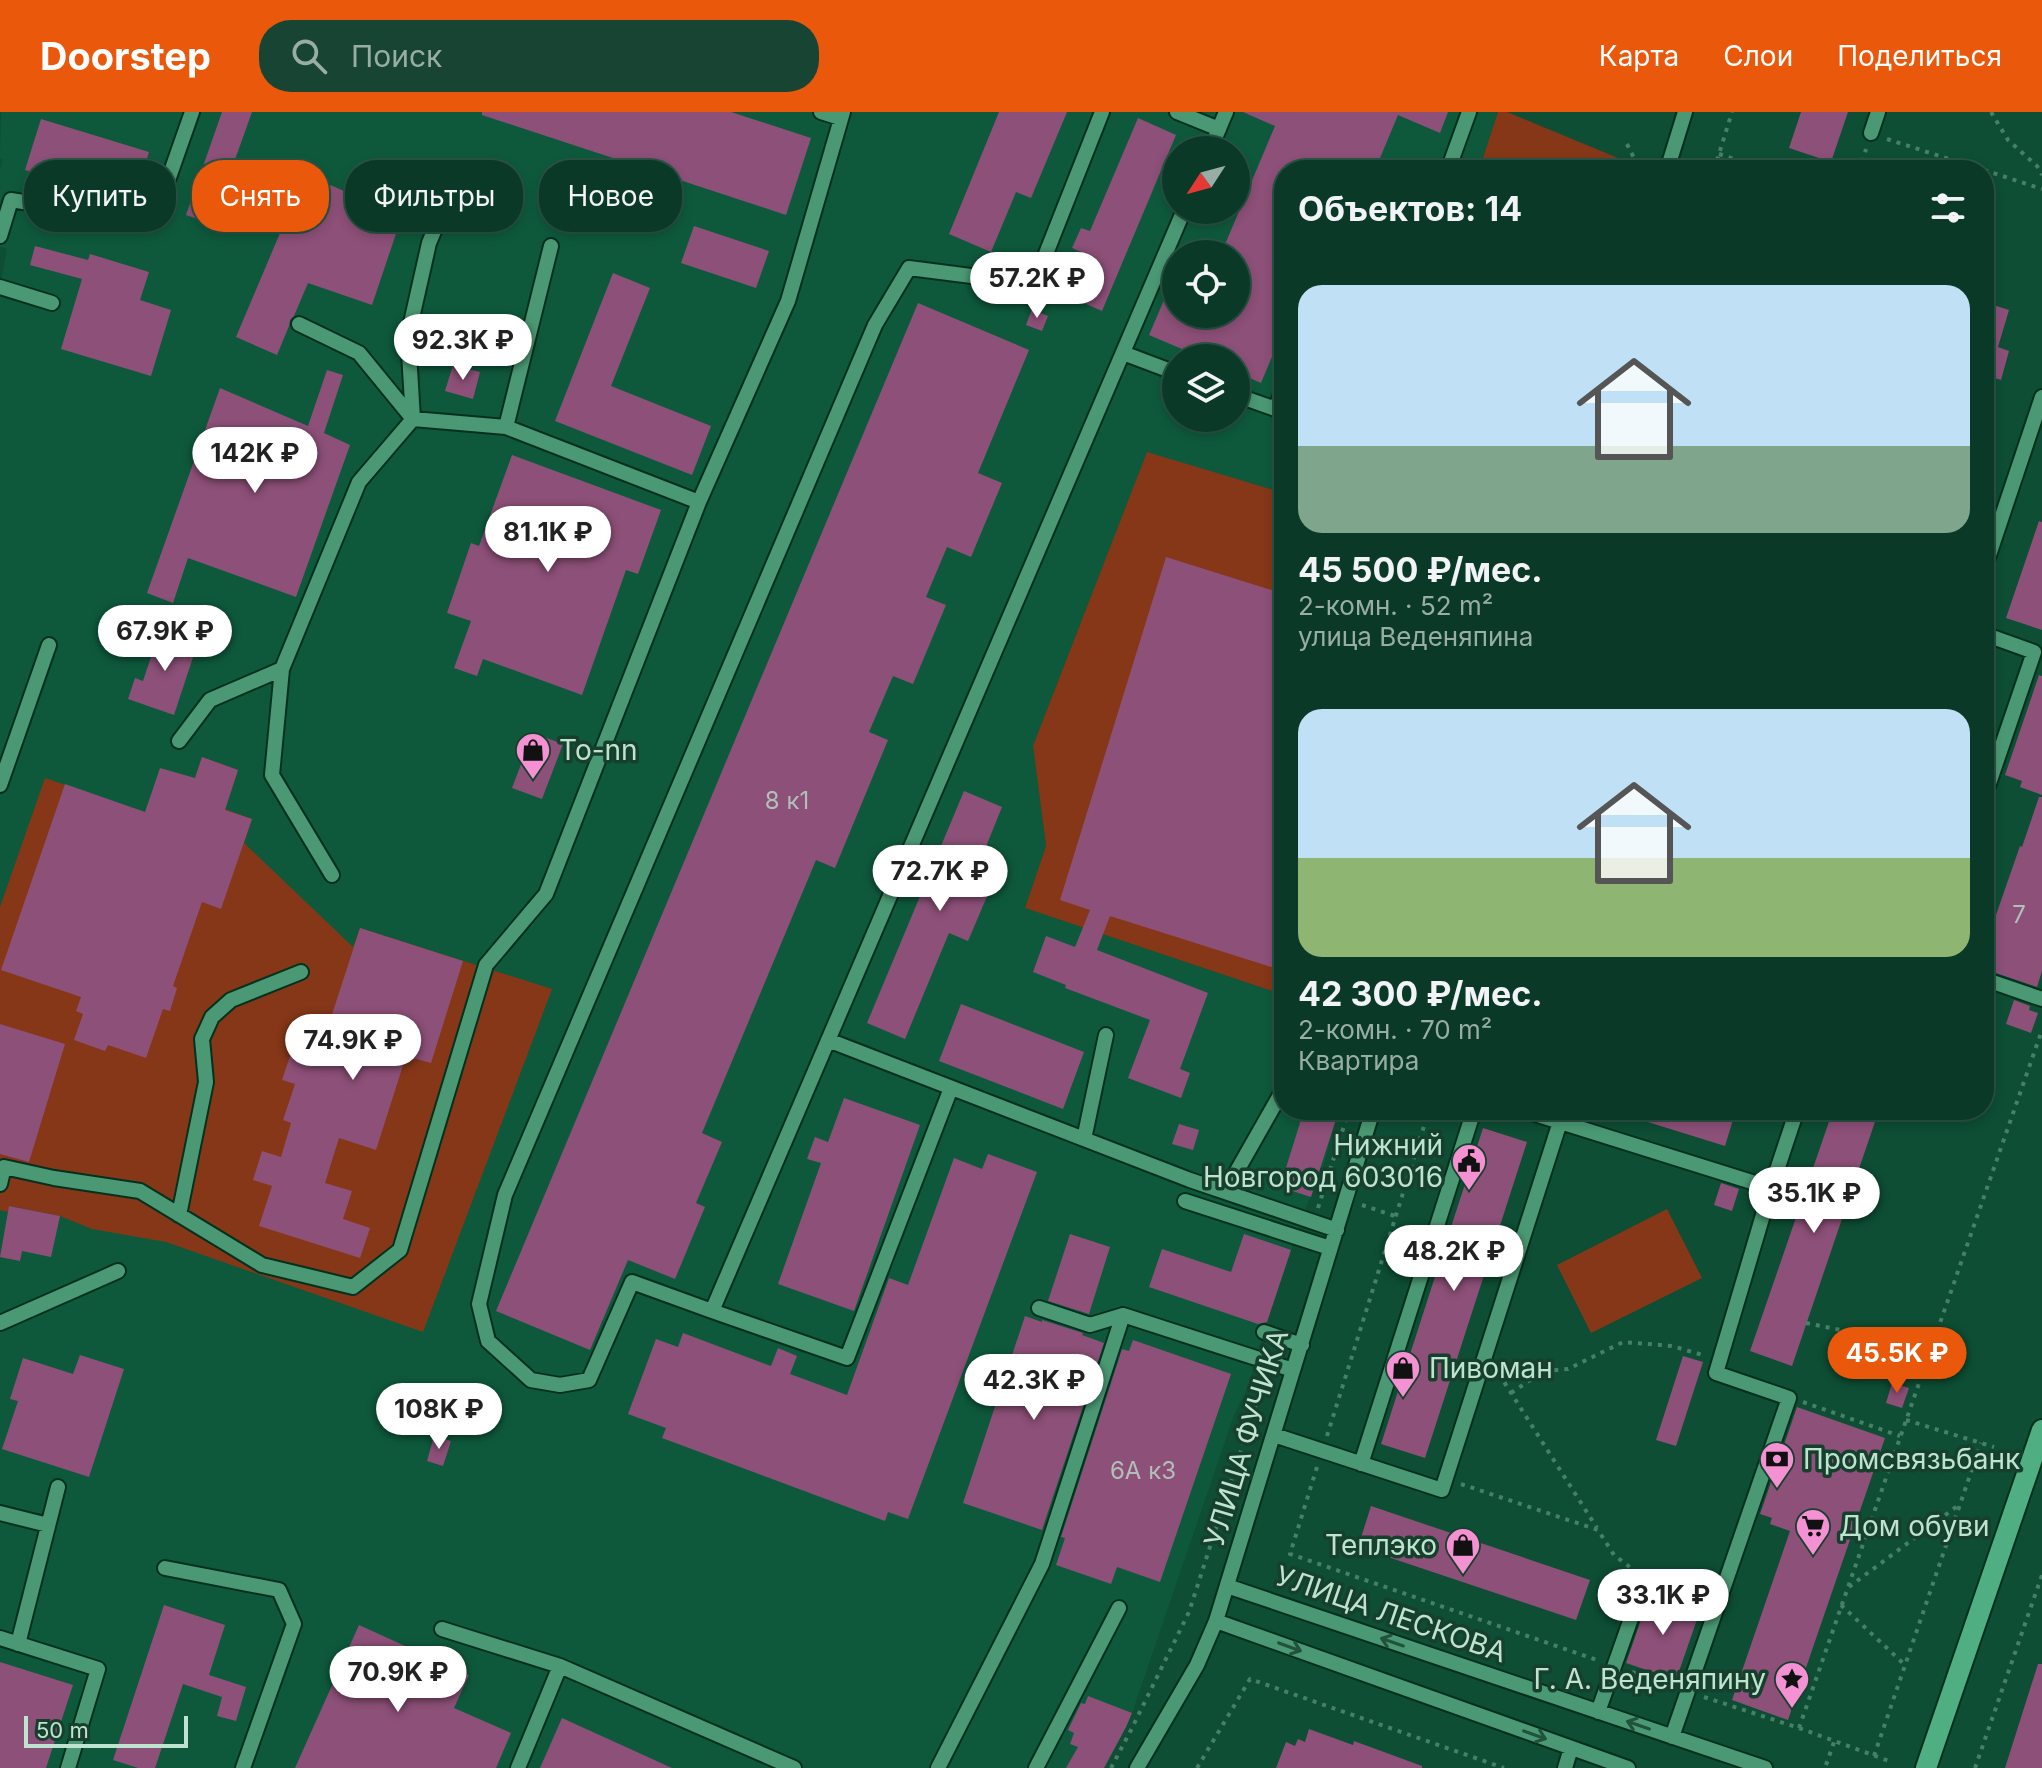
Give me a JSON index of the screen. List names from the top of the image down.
{
  "streets": {
    "street": ["УЛИЦА ФУЧИКА", "УЛИЦА ЛЕСКОВА"]
  },
  "crossings": [
    ["УЛИЦА ФУЧИКА", "УЛИЦА ЛЕСКОВА"]
  ],
  "places": {
    "shop": ["To-nn", "Пивоман", "Теплэко"],
    "public building": ["Нижний Новгород 603016"],
    "bank": ["Промсвязьбанк"],
    "supermarket": ["Дом обуви"],
    "place": ["Г. А. Веденяпину"]
  },
  "house_numbers": ["8 к1", "7", "6А к3"],
  "scale_bar": "50 m",
  "north": "bottom left",
  "page": {
    "header": "Doorstep",
    "search": "Поиск",
    "nav": ["Карта", "Слои", "Поделиться"],
    "chip": [
      "Купить",
      "Снять",
      "Фильтры",
      "Новое"
    ],
    "heading": "Объектов: 14",
    "price": [
      "57.2K ₽",
      "92.3K ₽",
      "142K ₽",
      "81.1K ₽",
      "67.9K ₽",
      "72.7K ₽",
      "74.9K ₽",
      "35.1K ₽",
      "48.2K ₽",
      "45.5K ₽",
      "42.3K ₽",
      "108K ₽",
      "33.1K ₽",
      "70.9K ₽"
    ],
    "list": [
      {
        "name": "45 500 ₽/мес.",
        "note": "2-комн. · 52 m² · улица Веденяпина"
      },
      {
        "name": "42 300 ₽/мес.",
        "note": "2-комн. · 70 m² · Квартира"
      }
    ],
    "scale": "50 m"
  }
}
